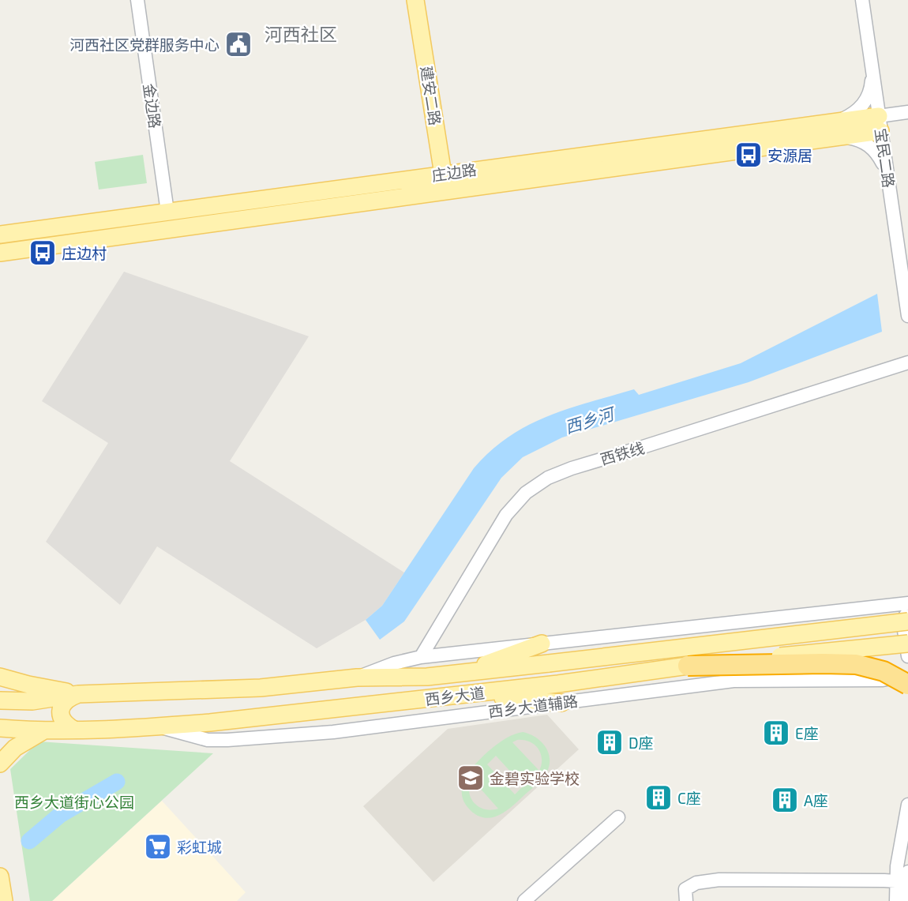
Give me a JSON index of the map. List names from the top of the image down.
{
  "streets": {
    "main road": ["建安二路", "庄边路", "西乡大道"],
    "street": [
      "金边路",
      "宝民二路",
      "西铁线",
      "西乡大道辅路"
    ]
  },
  "crossings": [
    ["建安二路", "庄边路"],
    ["金边路", "庄边路"],
    ["宝民二路", "庄边路"],
    ["西乡大道", "西乡大道辅路"]
  ],
  "districts": ["河西社区"],
  "water": ["西乡河"],
  "parks": ["西乡大道街心公园"],
  "places": {
    "public building": ["河西社区党群服务中心"],
    "bus stop": ["安源居", "庄边村"],
    "building": [
      "E座",
      "D座",
      "C座",
      "A座"
    ],
    "school or university": ["金碧实验学校"],
    "supermarket": ["彩虹城"]
  }
}
